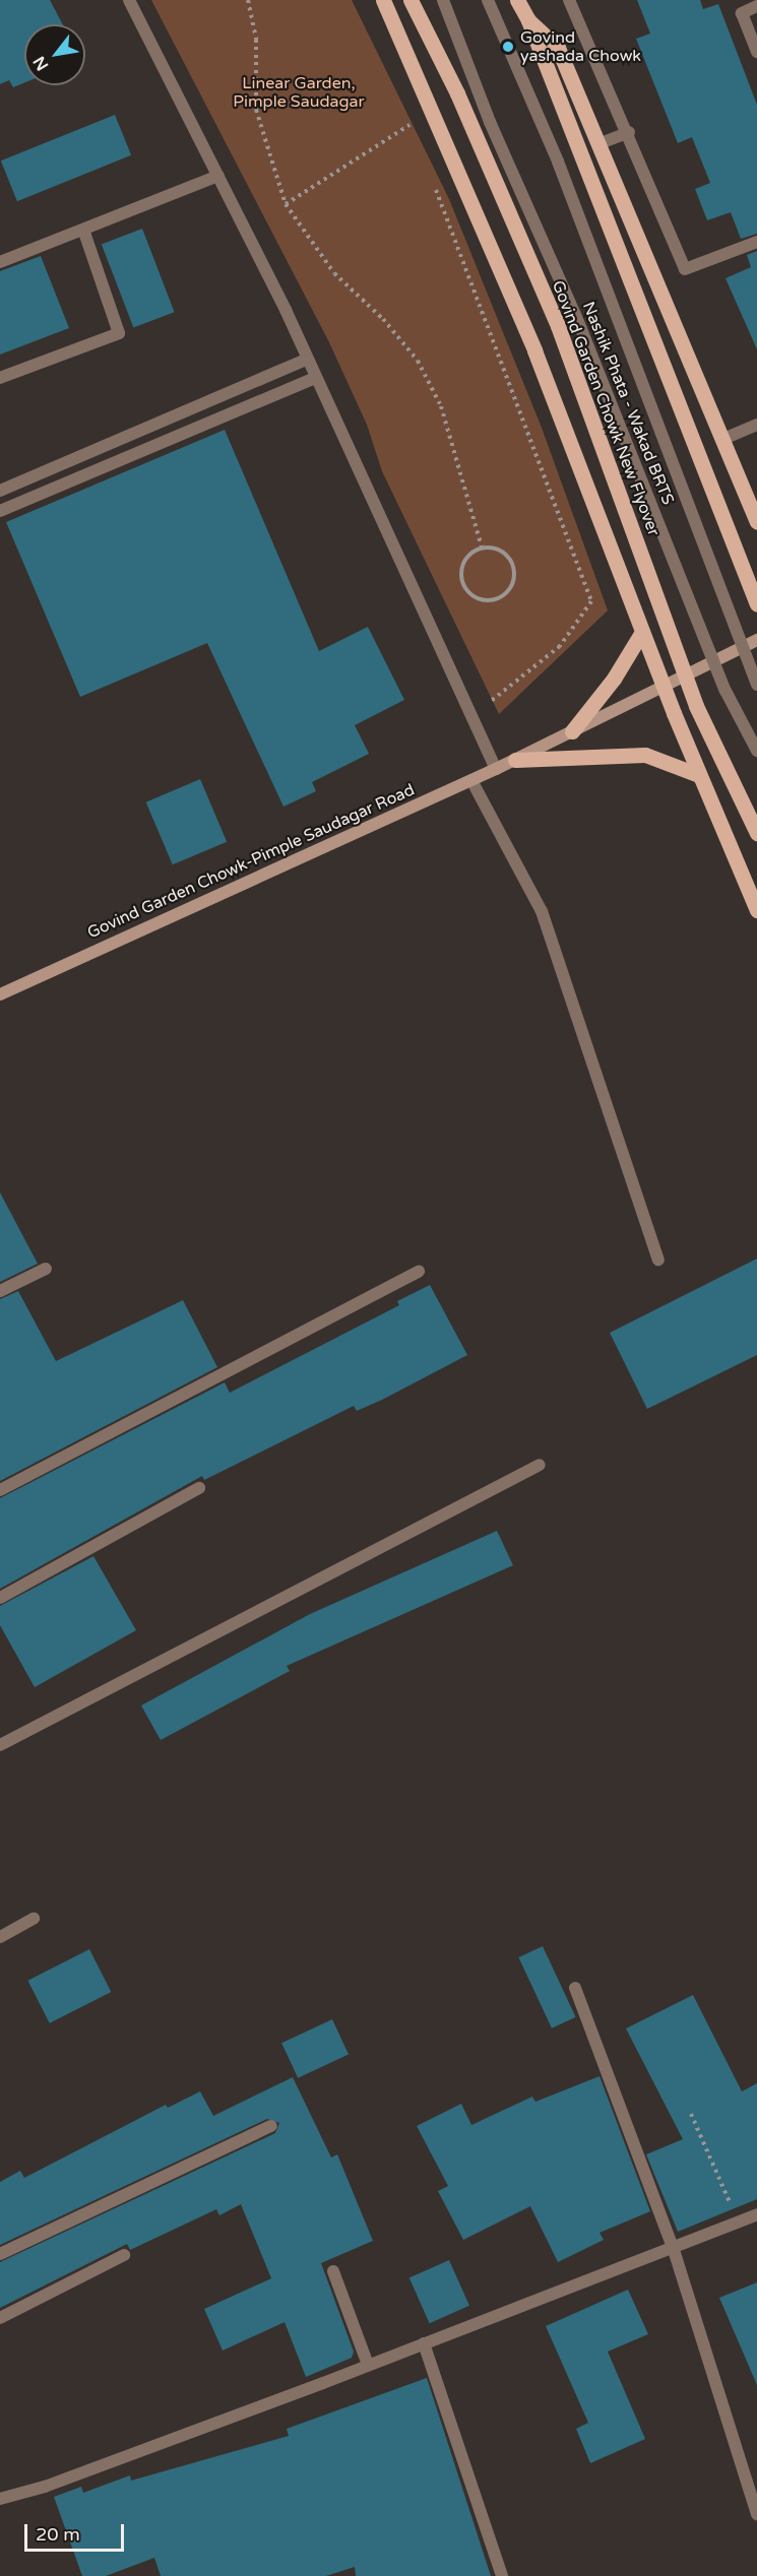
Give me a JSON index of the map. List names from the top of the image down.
{
  "streets": {
    "main road": ["Govind Garden Chowk New Flyover", "Govind Garden Chowk-Pimple Saudagar Road"],
    "street": ["Nashik Phata - Wakad BRTS"]
  },
  "parks": ["Linear Garden, Pimple Saudagar"],
  "places": ["Govind yashada Chowk"],
  "scale_bar": "20 m",
  "north": "bottom left"
}
